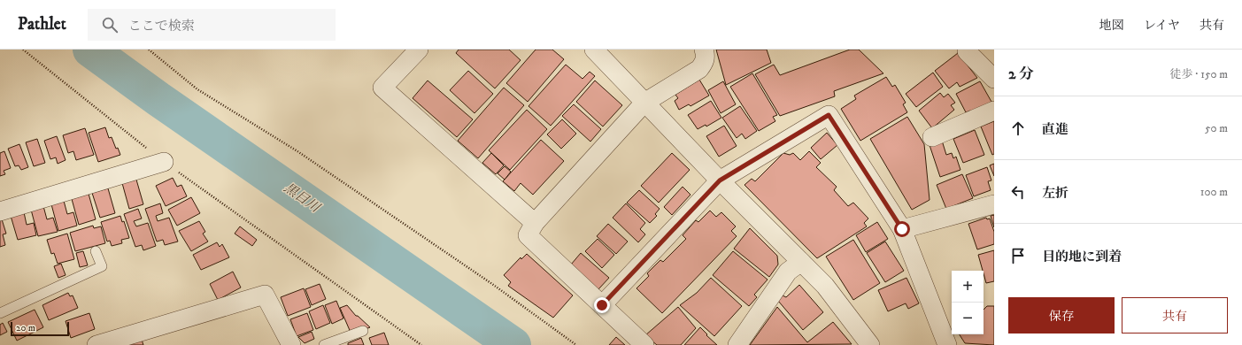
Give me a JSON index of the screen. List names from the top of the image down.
{
  "water": ["黒目川"],
  "scale_bar": "20 m",
  "page": {
    "header": "Pathlet",
    "search": "ここで検索",
    "nav": ["地図", "レイヤ", "共有"],
    "heading": ["2 分", "徒歩 · 150 m"],
    "list": [
      ["直進", "50 m"],
      ["左折", "100 m"],
      "目的地に到着"
    ],
    "map_buttons": ["+", "−"],
    "buttons": ["保存", "共有"],
    "scale": "20 m"
  }
}
